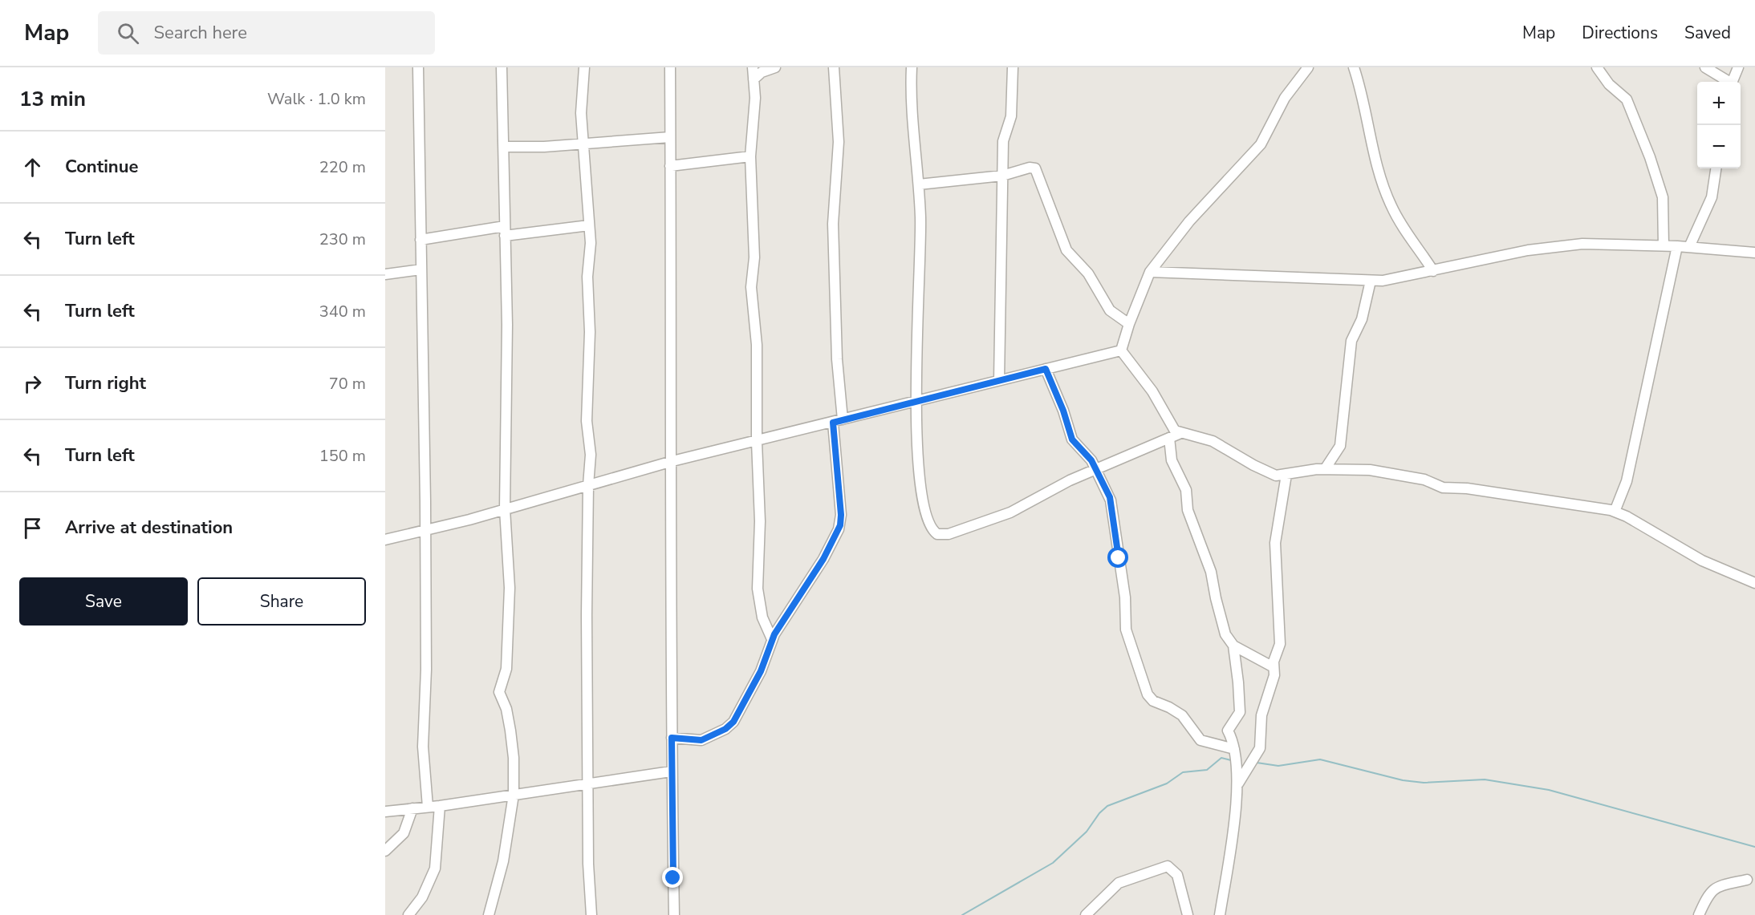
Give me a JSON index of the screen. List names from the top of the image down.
{
  "page": {
    "header": "Map",
    "search": "Search here",
    "nav": ["Map", "Directions", "Saved"],
    "heading": ["13 min", "Walk · 1.0 km"],
    "map_buttons": ["+", "−"],
    "list": [
      ["Continue", "220 m"],
      ["Turn left", "230 m"],
      ["Turn left", "340 m"],
      ["Turn right", "70 m"],
      ["Turn left", "150 m"],
      "Arrive at destination"
    ],
    "buttons": ["Save", "Share"]
  }
}
